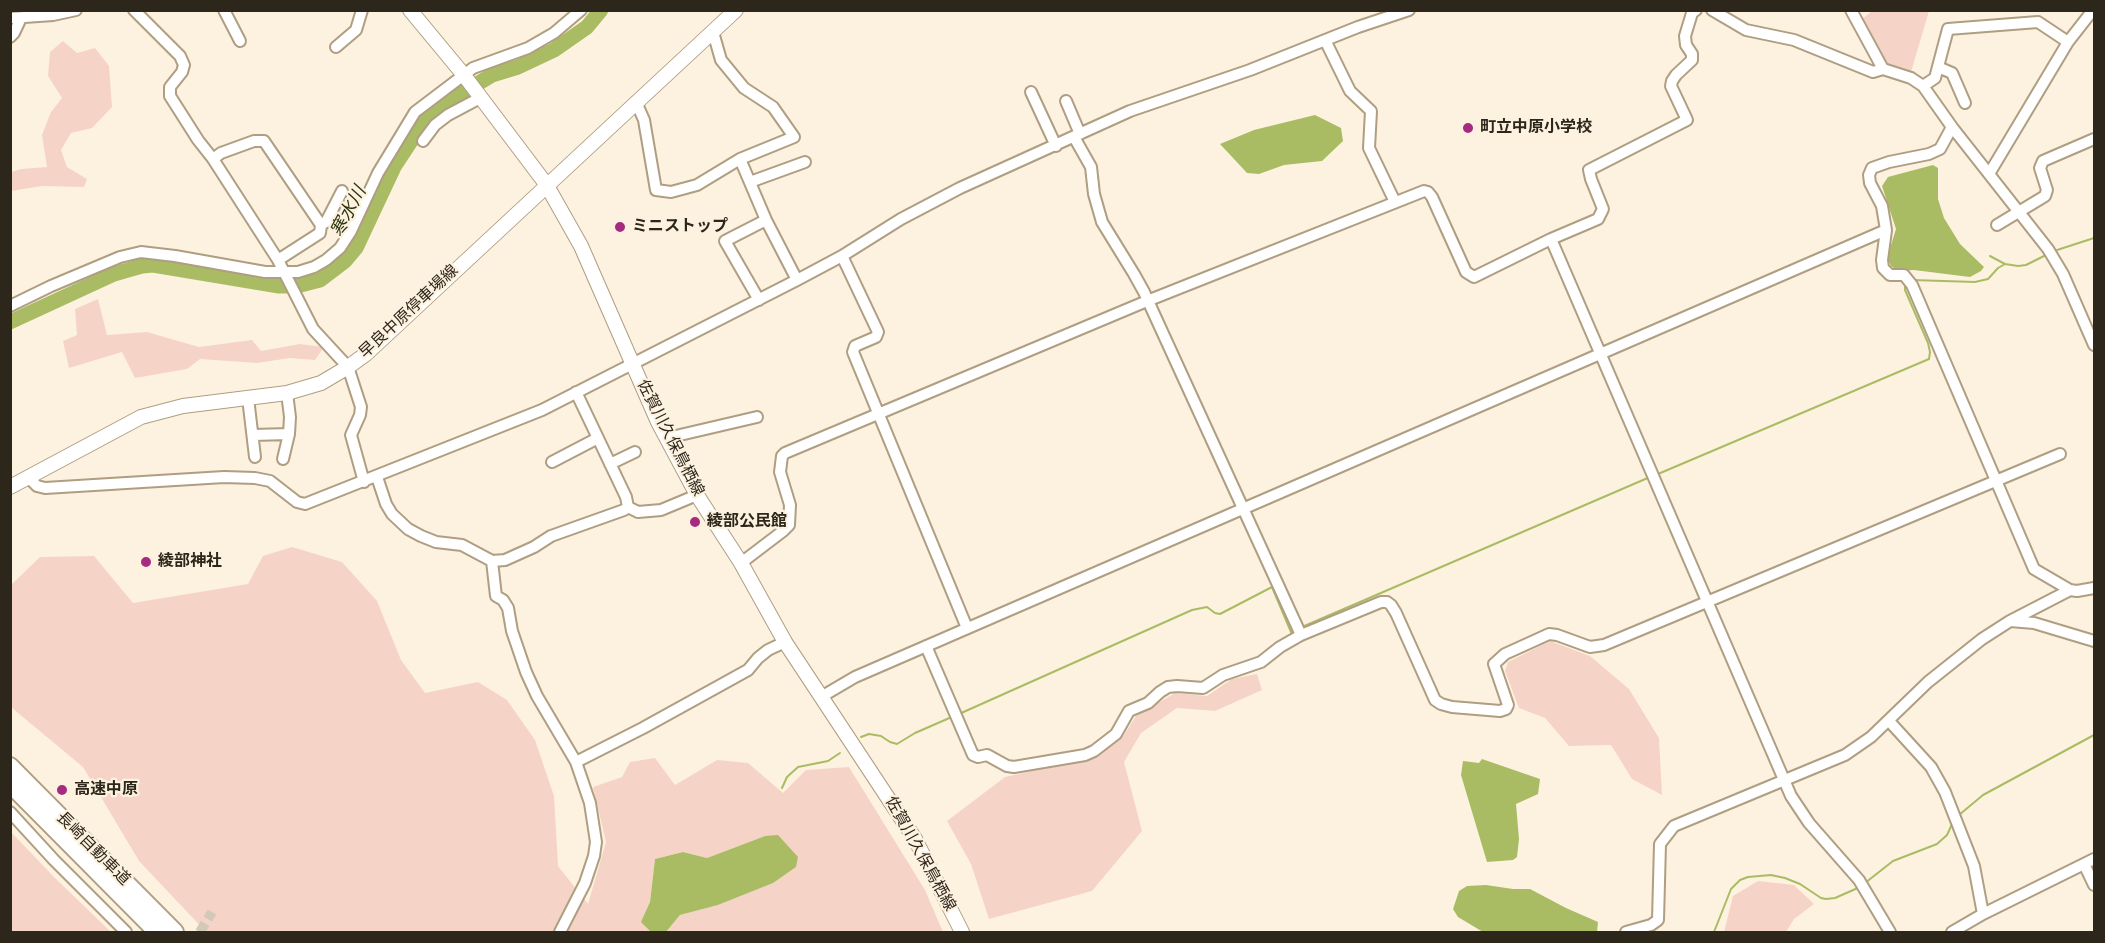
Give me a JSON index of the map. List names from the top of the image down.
{
  "streets": {
    "highway": ["長崎自動車道"],
    "main road": ["早良中原停車場線", "佐賀川久保鳥栖線"]
  },
  "crossings": [
    ["早良中原停車場線", "佐賀川久保鳥栖線"]
  ],
  "water": ["寒水川"],
  "places": [
    "町立中原小学校",
    "ミニストップ",
    "綾部公民館",
    "綾部神社",
    "高速中原"
  ]
}
